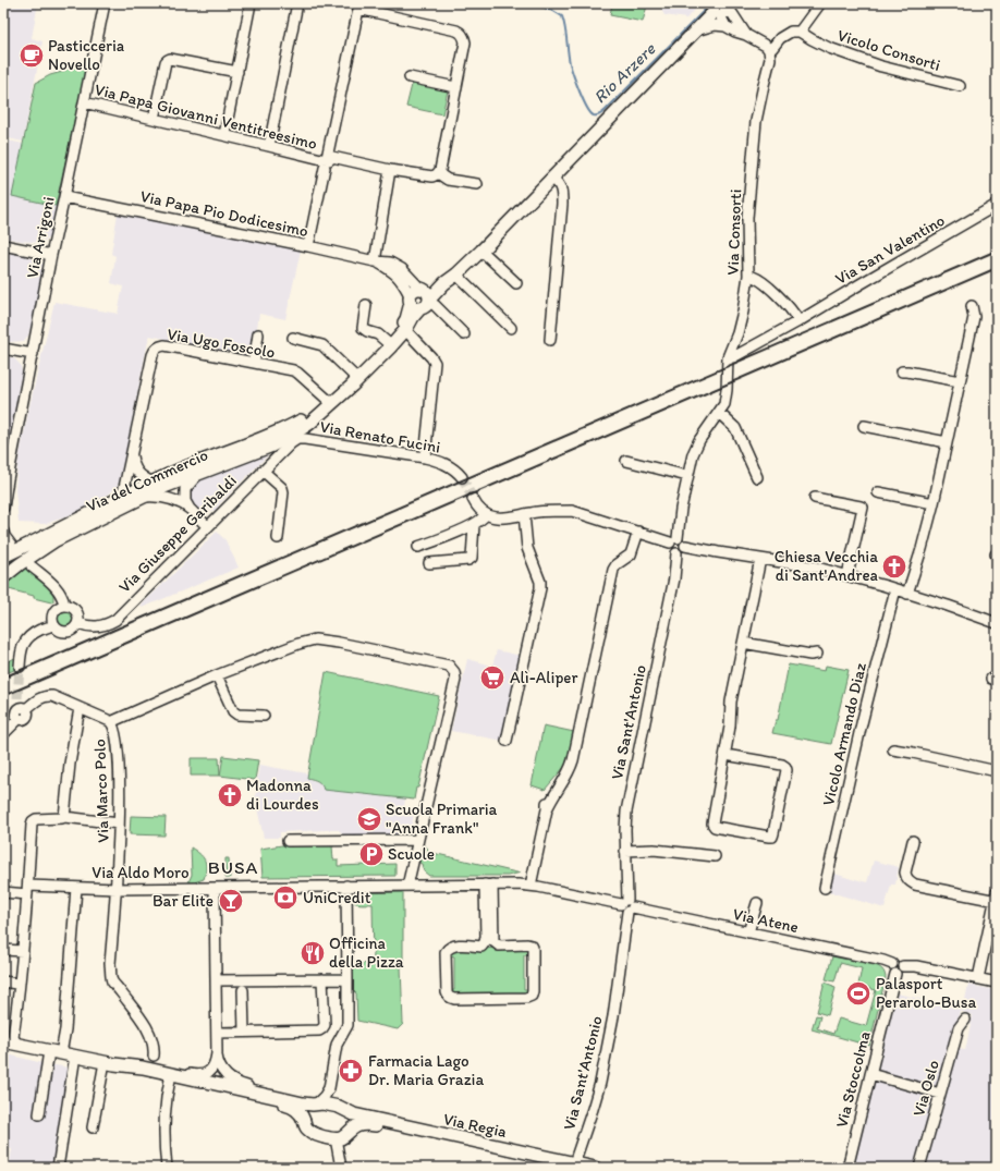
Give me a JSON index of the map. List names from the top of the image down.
{
  "streets": {
    "main road": ["Via del Commercio", "Via Regia"],
    "street": [
      "Vicolo Consorti",
      "Via Papa Giovanni Ventitreesimo",
      "Via Papa Pio Dodicesimo",
      "Via Consorti",
      "Via Arrigoni",
      "Via San Valentino",
      "Via Ugo Foscolo",
      "Via Renato Fucini",
      "Via Giuseppe Garibaldi",
      "Via Sant'Antonio",
      "Vicolo Armando Diaz",
      "Via Marco Polo",
      "Via Aldo Moro",
      "Via Atene",
      "Via Stoccolma",
      "Via Oslo"
    ]
  },
  "crossings": [
    ["Via Papa Giovanni Ventitreesimo", "Via Papa Pio Dodicesimo"],
    ["Via Papa Giovanni Ventitreesimo", "Via Arrigoni"],
    ["Via Papa Pio Dodicesimo", "Via Arrigoni"],
    ["Via Consorti", "Via Sant'Antonio"],
    ["Via Renato Fucini", "Via Giuseppe Garibaldi"],
    ["Via Sant'Antonio", "Via Aldo Moro"],
    ["Via Sant'Antonio", "Via Atene"],
    ["Via Sant'Antonio", "Via Regia"],
    ["Via Marco Polo", "Via Aldo Moro"],
    ["Via Aldo Moro", "Via Atene"],
    ["Via Atene", "Via Stoccolma"]
  ],
  "districts": ["BUSA"],
  "water": ["Rio Arzere"],
  "places": {
    "cafe": ["Pasticceria Novello"],
    "church": ["Chiesa Vecchia di Sant'Andrea", "Madonna di Lourdes"],
    "supermarket": ["Alì-Aliper"],
    "school or university": ["Scuola Primaria \"Anna Frank\""],
    "parking": ["Scuole"],
    "bank": ["UniCredit"],
    "bar": ["Bar Elite"],
    "restaurant": ["Officina della Pizza"],
    "sports": ["Palasport Perarolo-Busa"],
    "pharmacy": ["Farmacia Lago Dr. Maria Grazia"]
  }
}
